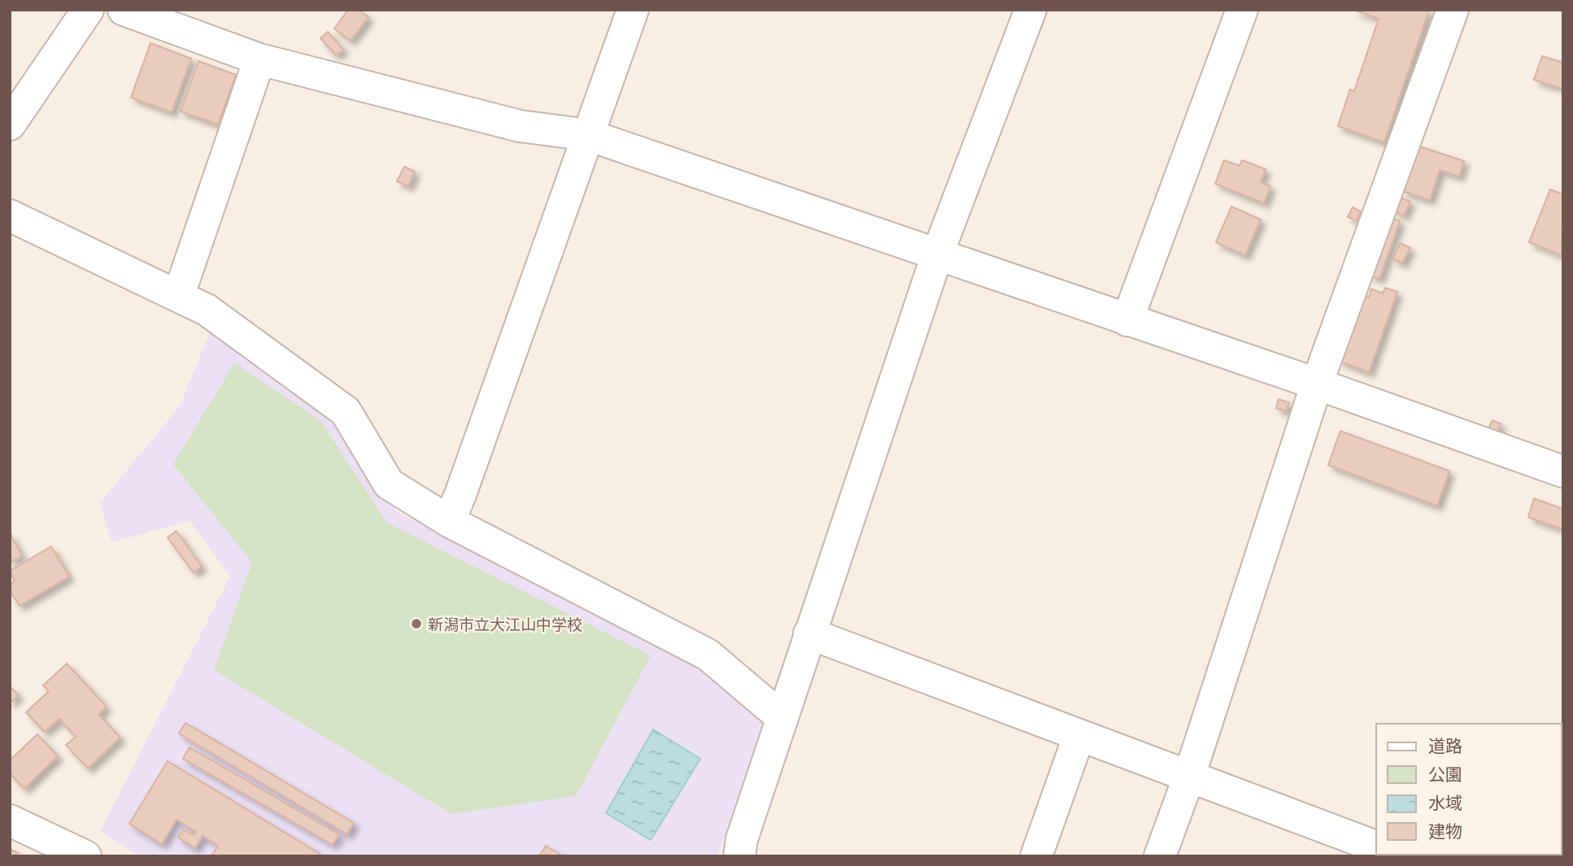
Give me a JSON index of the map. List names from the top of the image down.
{
  "places": ["新潟市立大江山中学校"],
  "legend": [
    "道路",
    "公園",
    "水域",
    "建物"
  ]
}
